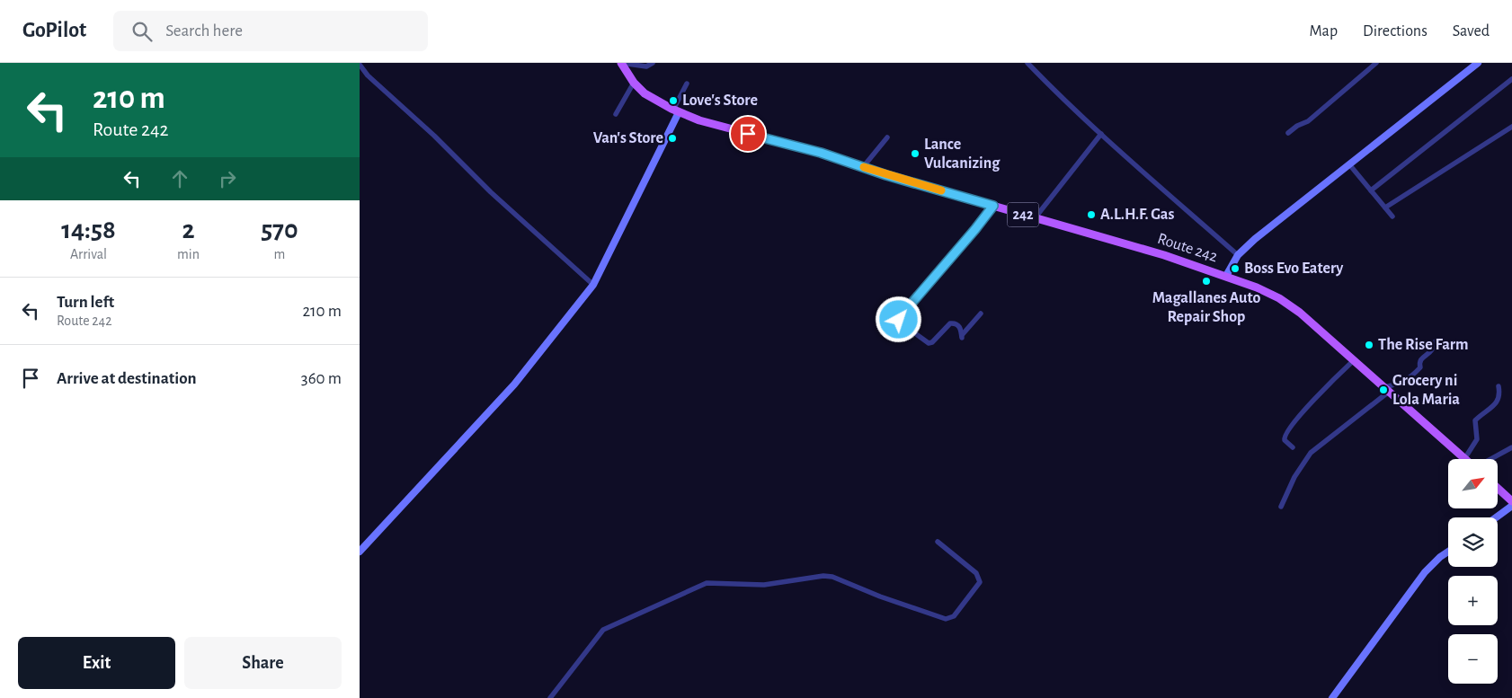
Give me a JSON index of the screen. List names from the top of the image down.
{
  "streets": {
    "main road": ["242", "Route 242"]
  },
  "places": [
    "Love's Store",
    "Van's Store",
    "Lance Vulcanizing",
    "A.L.H.F. Gas",
    "Boss Evo Eatery",
    "Magallanes Auto Repair Shop",
    "The Rise Farm",
    "Grocery ni Lola Maria"
  ],
  "north": "top right",
  "page": {
    "header": "GoPilot",
    "search": "Search here",
    "nav": ["Map", "Directions", "Saved"],
    "turn": ["210 m", "Route 242"],
    "eta": [
      "14:58",
      "Arrival",
      "2",
      "min",
      "570",
      "m"
    ],
    "list": [
      {
        "name": "Turn left",
        "note": "Route 242",
        "value": "210 m"
      },
      {
        "name": "Arrive at destination",
        "value": "360 m"
      }
    ],
    "map_buttons": ["+", "−"],
    "buttons": ["Exit", "Share"]
  }
}
